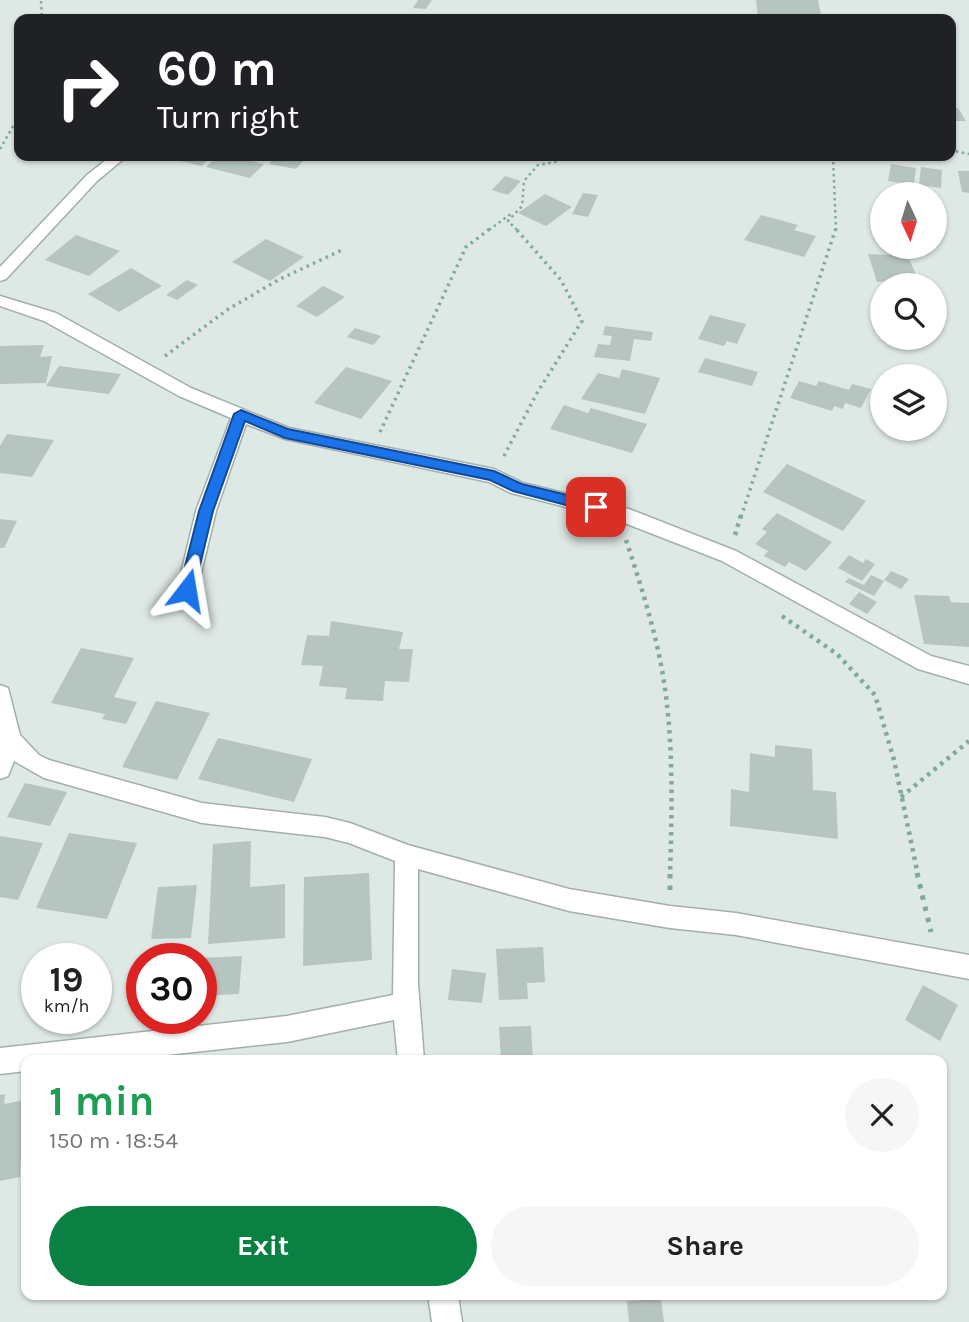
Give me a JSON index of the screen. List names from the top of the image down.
{
  "north": "bottom",
  "page": {
    "turn": ["60 m", "Turn right"],
    "speed": "19 km/h",
    "limit": "30",
    "heading": ["1 min", "150 m · 18:54"],
    "buttons": ["Exit", "Share"]
  }
}
